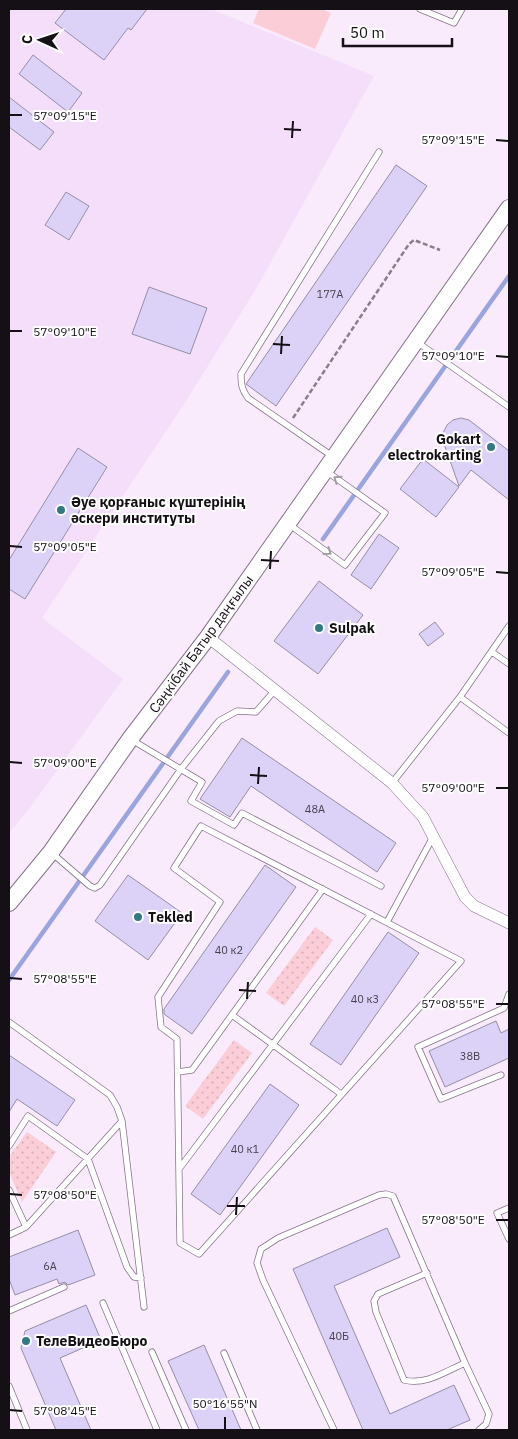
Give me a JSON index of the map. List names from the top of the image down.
{
  "streets": {
    "main road": ["Сәңкібай Батыр даңғылы"]
  },
  "places": [
    "Gokart electrokarting",
    "Әуе қорғаныс күштерінің әскери институты",
    "Sulpak",
    "Тekled",
    "ТелеВидеоБюро"
  ],
  "house_numbers": [
    "177А",
    "48А",
    "40 к2",
    "40 к3",
    "38В",
    "40 к1",
    "6А",
    "40Б"
  ],
  "scale_bar": "50 m",
  "north": "left",
  "coordinates": [
    "57°09'15\"E",
    "57°09'10\"E",
    "57°09'05\"E",
    "57°09'00\"E",
    "57°08'55\"E",
    "57°08'50\"E",
    "50°16'55\"N",
    "57°08'45\"E"
  ]
}
